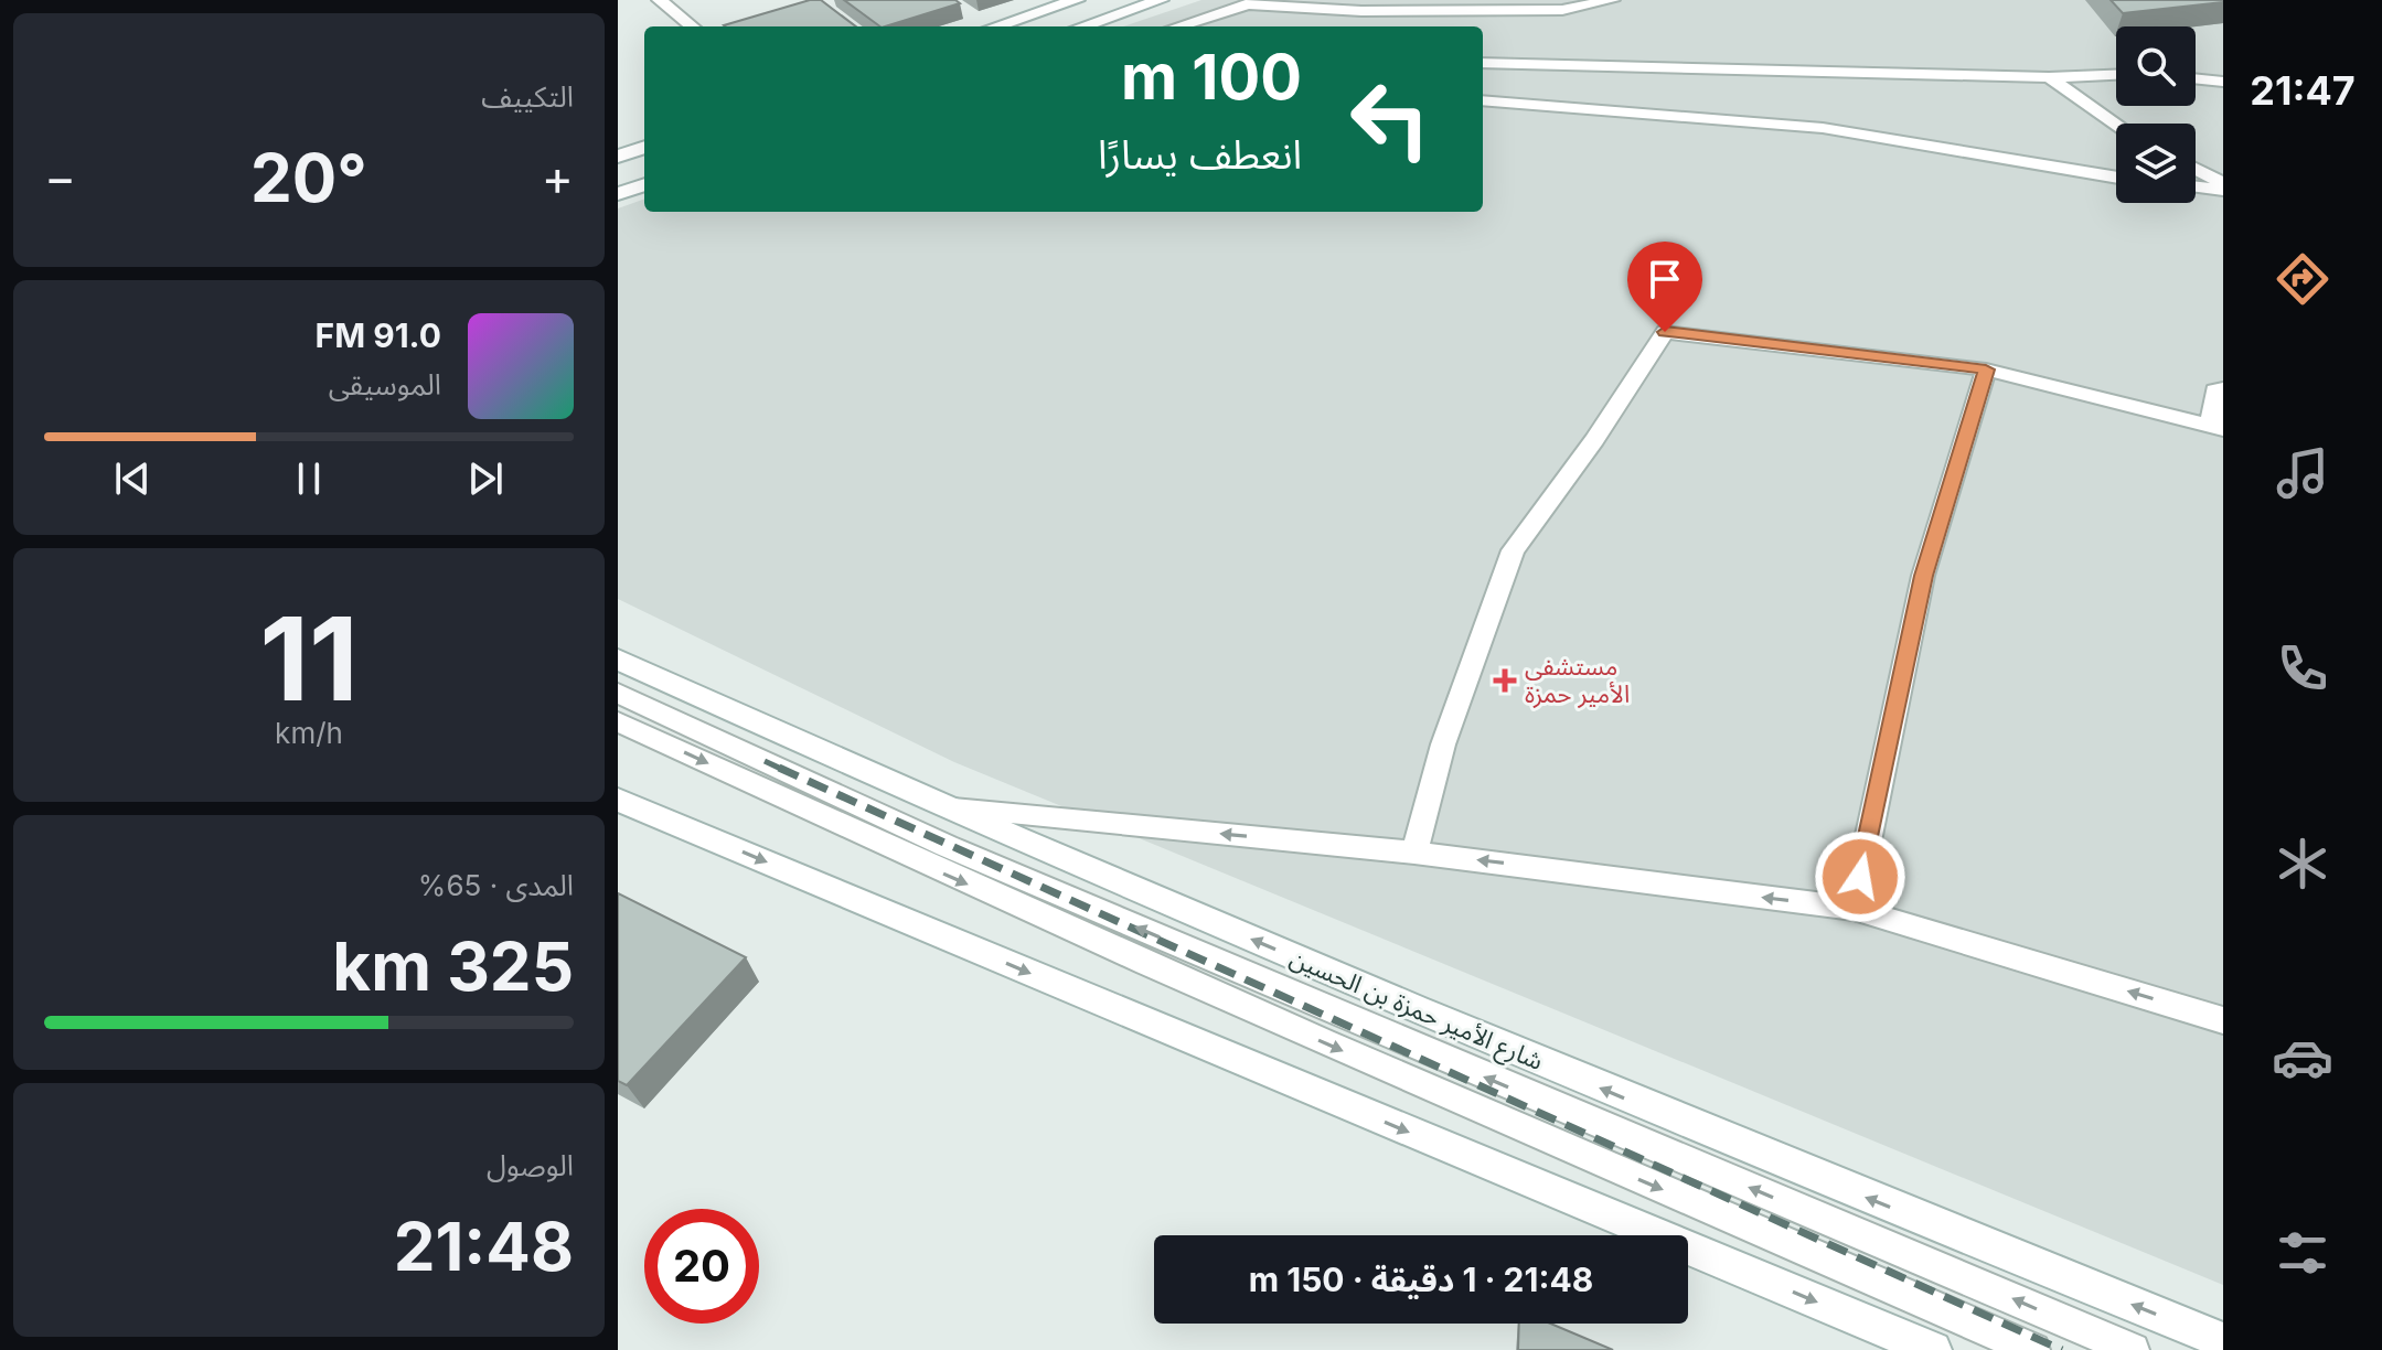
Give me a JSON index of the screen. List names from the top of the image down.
{
  "streets": {
    "main road": ["شارع الأمير حمزة بن الحسين"]
  },
  "places": {
    "health": ["مستشفى الأمير حمزة"]
  },
  "page": {
    "tabs": "21:47",
    "tile": [
      "التكييف",
      ["11", "km/h"],
      ["المدى · 65%", "325 km"],
      ["الوصول", "21:48"]
    ],
    "turn": ["100 m", "انعطف يسارًا"],
    "heat": ["−", "20°", "+"],
    "song": ["91.0 FM", "الموسيقى"],
    "limit": "20",
    "trip": "21:48 · 1 دقيقة · 150 m"
  }
}
